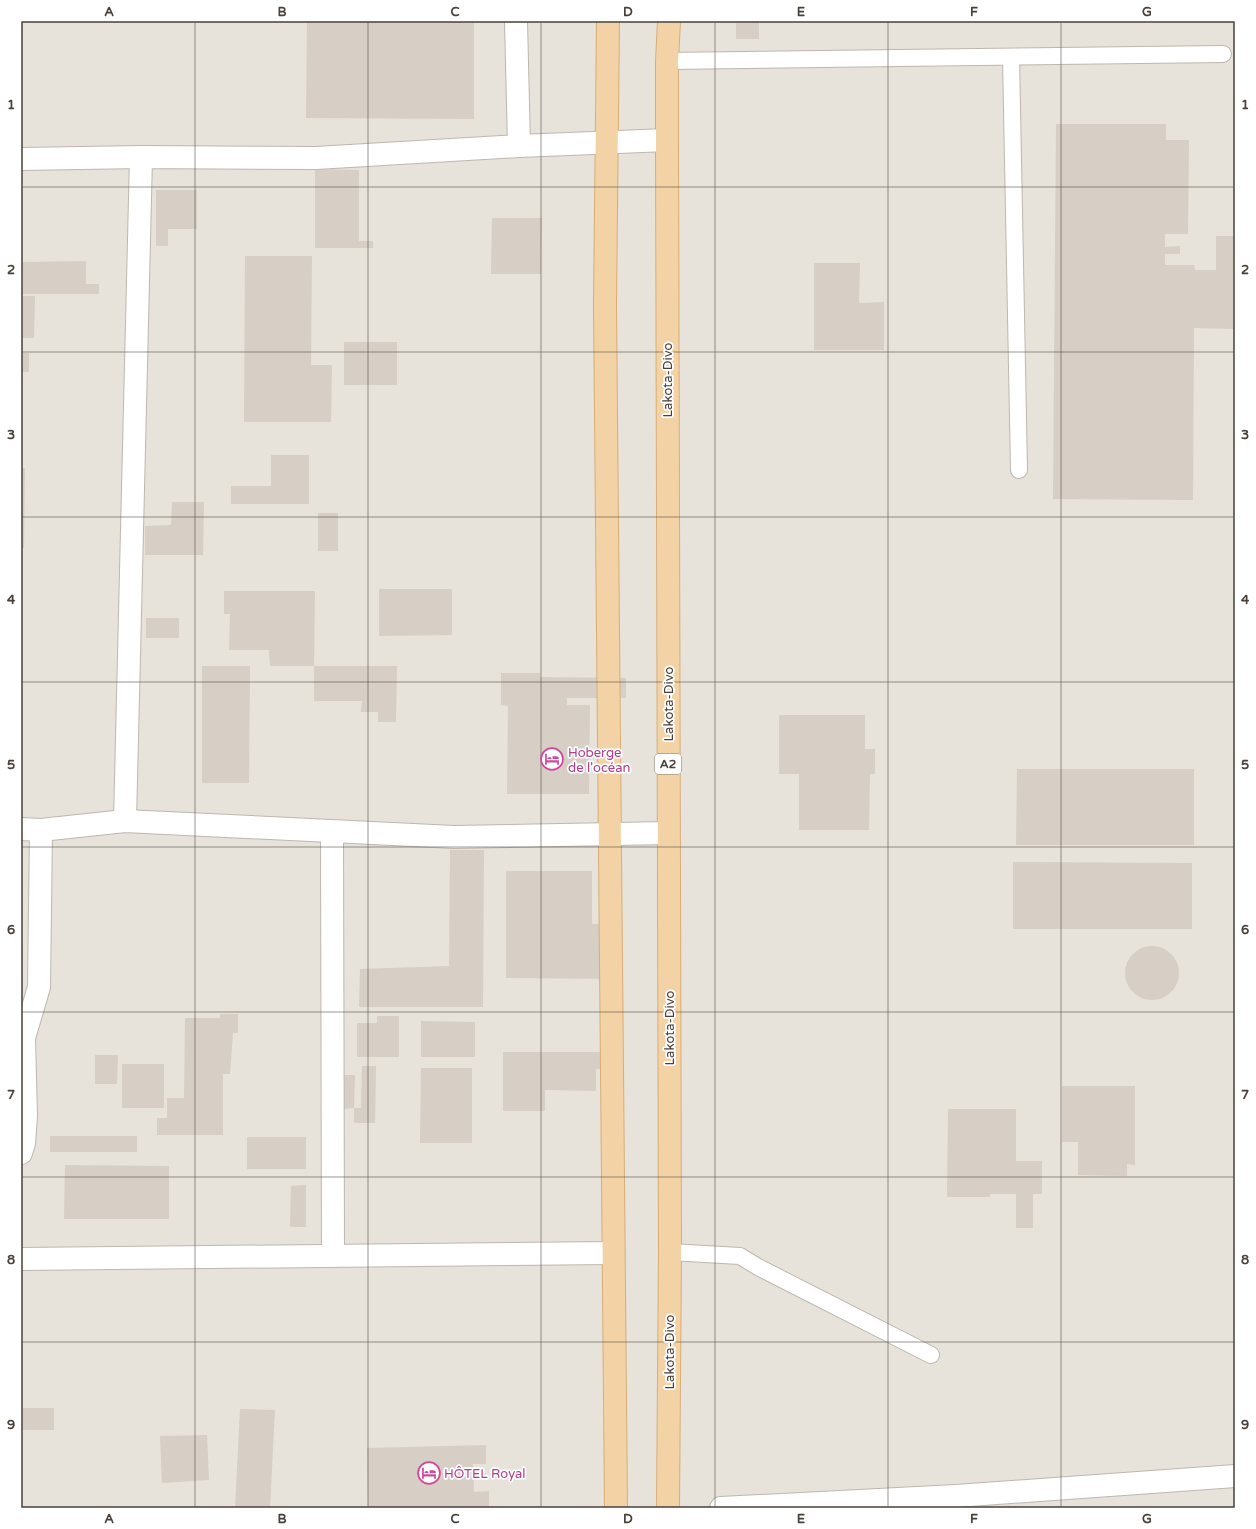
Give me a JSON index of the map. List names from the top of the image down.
{
  "streets": {
    "main road": ["Lakota-Divo", "A2"]
  },
  "places": {
    "hotel": ["Hoberge de l'océan", "HÔTEL Royal"]
  },
  "grid": {
    "columns": [
      "A",
      "B",
      "C",
      "D",
      "E",
      "F",
      "G"
    ],
    "rows": [
      "1",
      "2",
      "3",
      "4",
      "5",
      "6",
      "7",
      "8",
      "9"
    ]
  }
}
